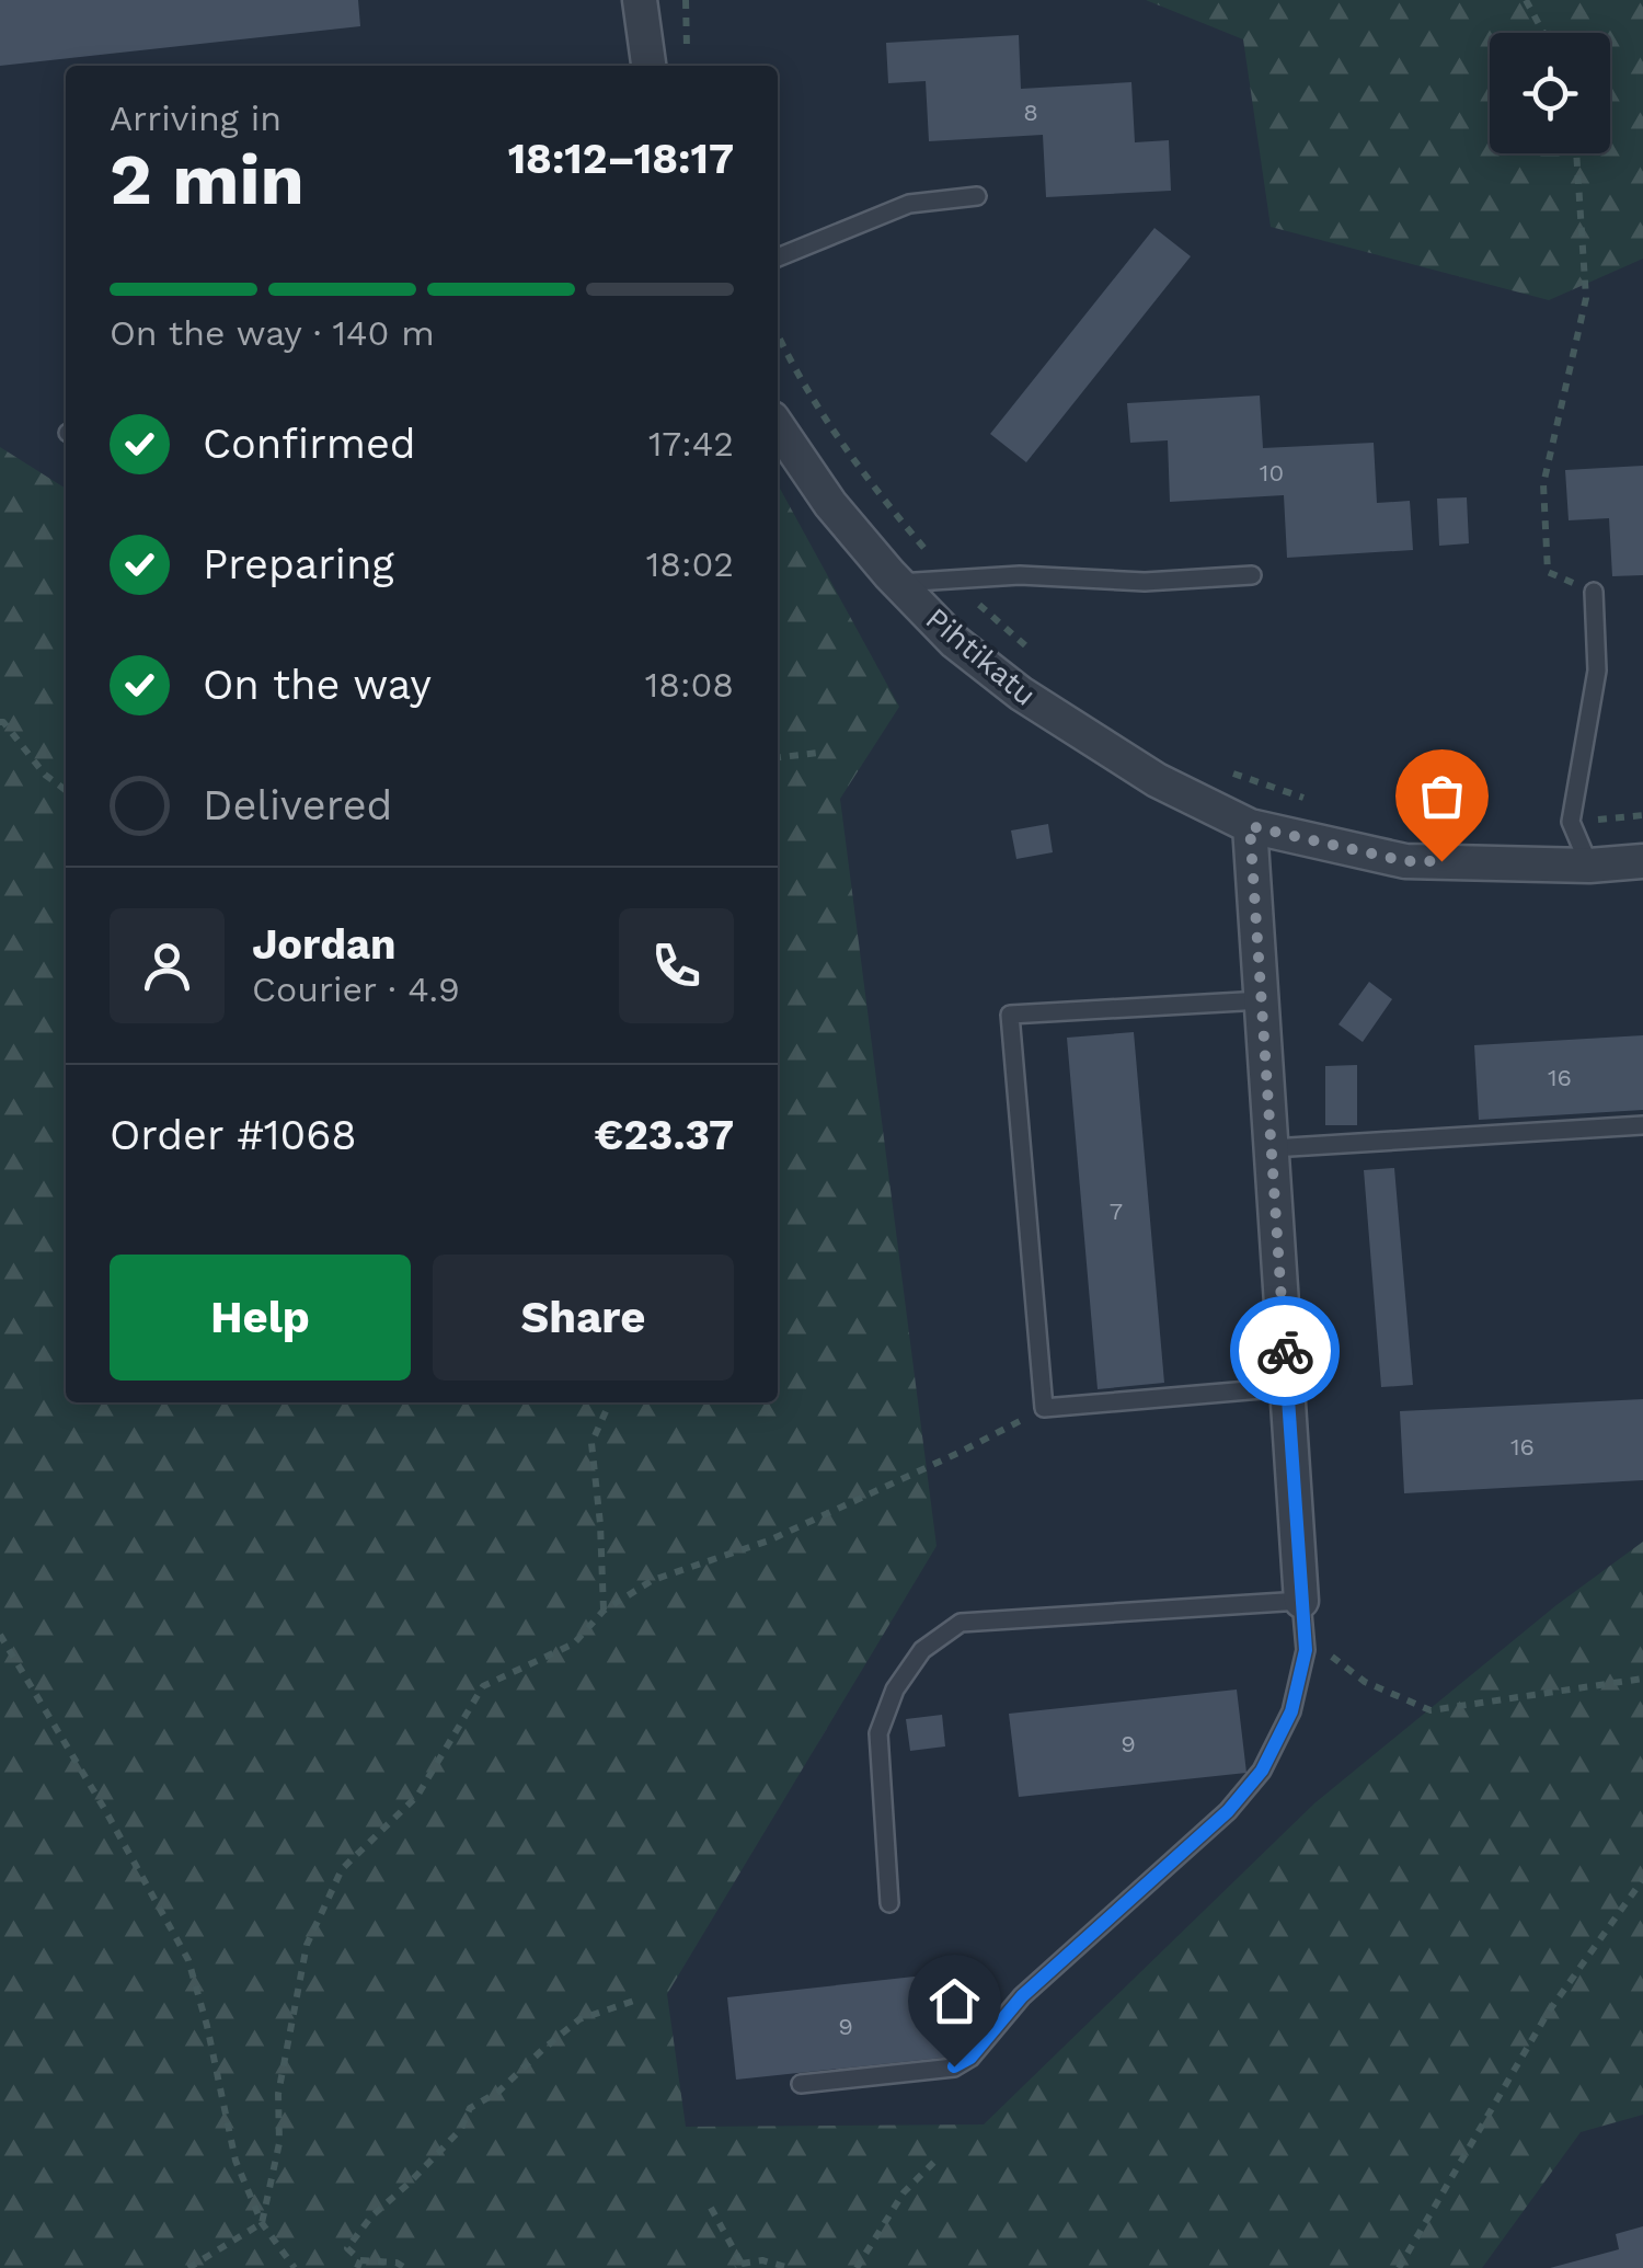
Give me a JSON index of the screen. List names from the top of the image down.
{
  "streets": {
    "street": ["Pihtikatu"]
  },
  "house_numbers": [
    "8",
    "10",
    "16",
    "7",
    "16",
    "9",
    "9"
  ],
  "page": {
    "heading": ["2 min", "Arriving in", "18:12–18:17"],
    "panel": [
      "Jordan",
      "Courier · 4.9",
      "Order #1068",
      "€23.37"
    ],
    "bar": "On the way · 140 m",
    "list": [
      ["Confirmed", "17:42"],
      ["Preparing", "18:02"],
      ["On the way", "18:08"],
      "Delivered"
    ],
    "buttons": ["Help", "Share"]
  }
}
